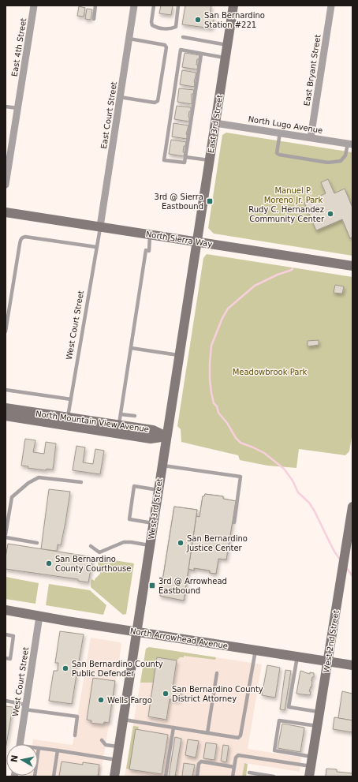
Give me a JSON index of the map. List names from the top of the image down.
{
  "streets": {
    "main road": [
      "East 3rd Street",
      "North Sierra Way",
      "North Mountain View Avenue",
      "West 3rd Street",
      "North Arrowhead Avenue",
      "West 2nd Street"
    ],
    "street": [
      "East 4th Street",
      "East Bryant Street",
      "East Court Street",
      "North Lugo Avenue",
      "West Court Street"
    ]
  },
  "crossings": [
    ["East Bryant Street", "North Lugo Avenue"],
    ["East Court Street", "North Sierra Way"],
    ["East Court Street", "West Court Street"],
    ["East 3rd Street", "North Lugo Avenue"],
    ["East 3rd Street", "North Sierra Way"],
    ["East 3rd Street", "West 3rd Street"],
    ["North Sierra Way", "West Court Street"],
    ["North Sierra Way", "West 3rd Street"],
    ["West Court Street", "North Mountain View Avenue"],
    ["West Court Street", "North Arrowhead Avenue"],
    ["North Mountain View Avenue", "West 3rd Street"],
    ["West 3rd Street", "North Arrowhead Avenue"],
    ["North Arrowhead Avenue", "West 2nd Street"]
  ],
  "parks": ["Manuel P. Moreno Jr. Park", "Meadowbrook Park"],
  "places": {
    "other": [
      "San Bernardino Station #221",
      "Rudy C. Hernandez Community Center",
      "San Bernardino Justice Center",
      "San Bernardino County Courthouse",
      "San Bernardino County Public Defender",
      "San Bernardino County District Attorney",
      "Wells Fargo"
    ],
    "transit": ["3rd @ Sierra Eastbound", "3rd @ Arrowhead Eastbound"]
  },
  "north": "left"
}
